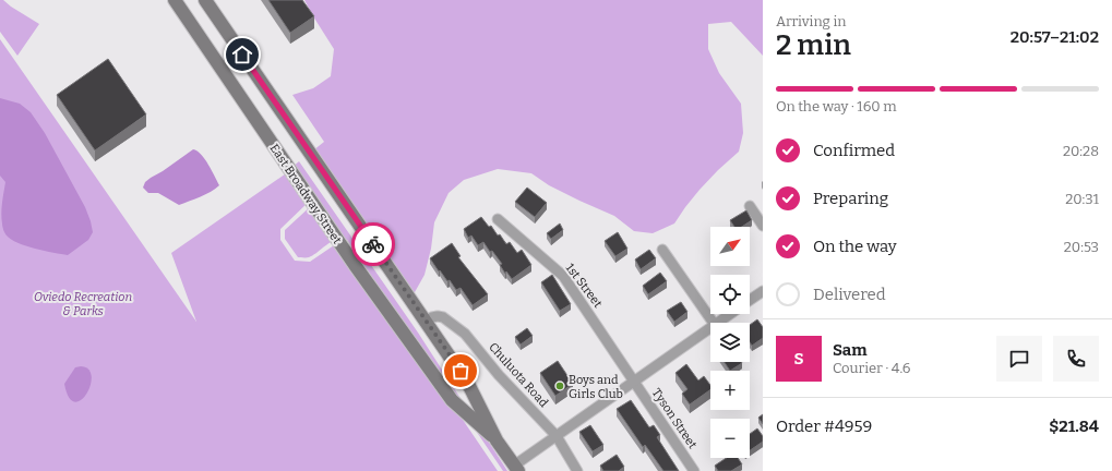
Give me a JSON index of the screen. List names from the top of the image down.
{
  "streets": {
    "main road": ["East Broadway Street"],
    "street": ["1st Street", "Chuluota Road", "Tyson Street"]
  },
  "crossings": [
    ["East Broadway Street", "Chuluota Road"],
    ["1st Street", "Tyson Street"]
  ],
  "parks": ["Oviedo Recreation & Parks"],
  "places": ["Boys and Girls Club"],
  "north": "top right",
  "page": {
    "heading": ["2 min", "Arriving in", "20:57–21:02"],
    "panel": [
      "Sam",
      "Courier · 4.6",
      "Order #4959",
      "$21.84"
    ],
    "bar": "On the way · 160 m",
    "list": [
      ["Confirmed", "20:28"],
      ["Preparing", "20:31"],
      ["On the way", "20:53"],
      "Delivered"
    ],
    "map_buttons": ["+", "−"],
    "round": "S"
  }
}
